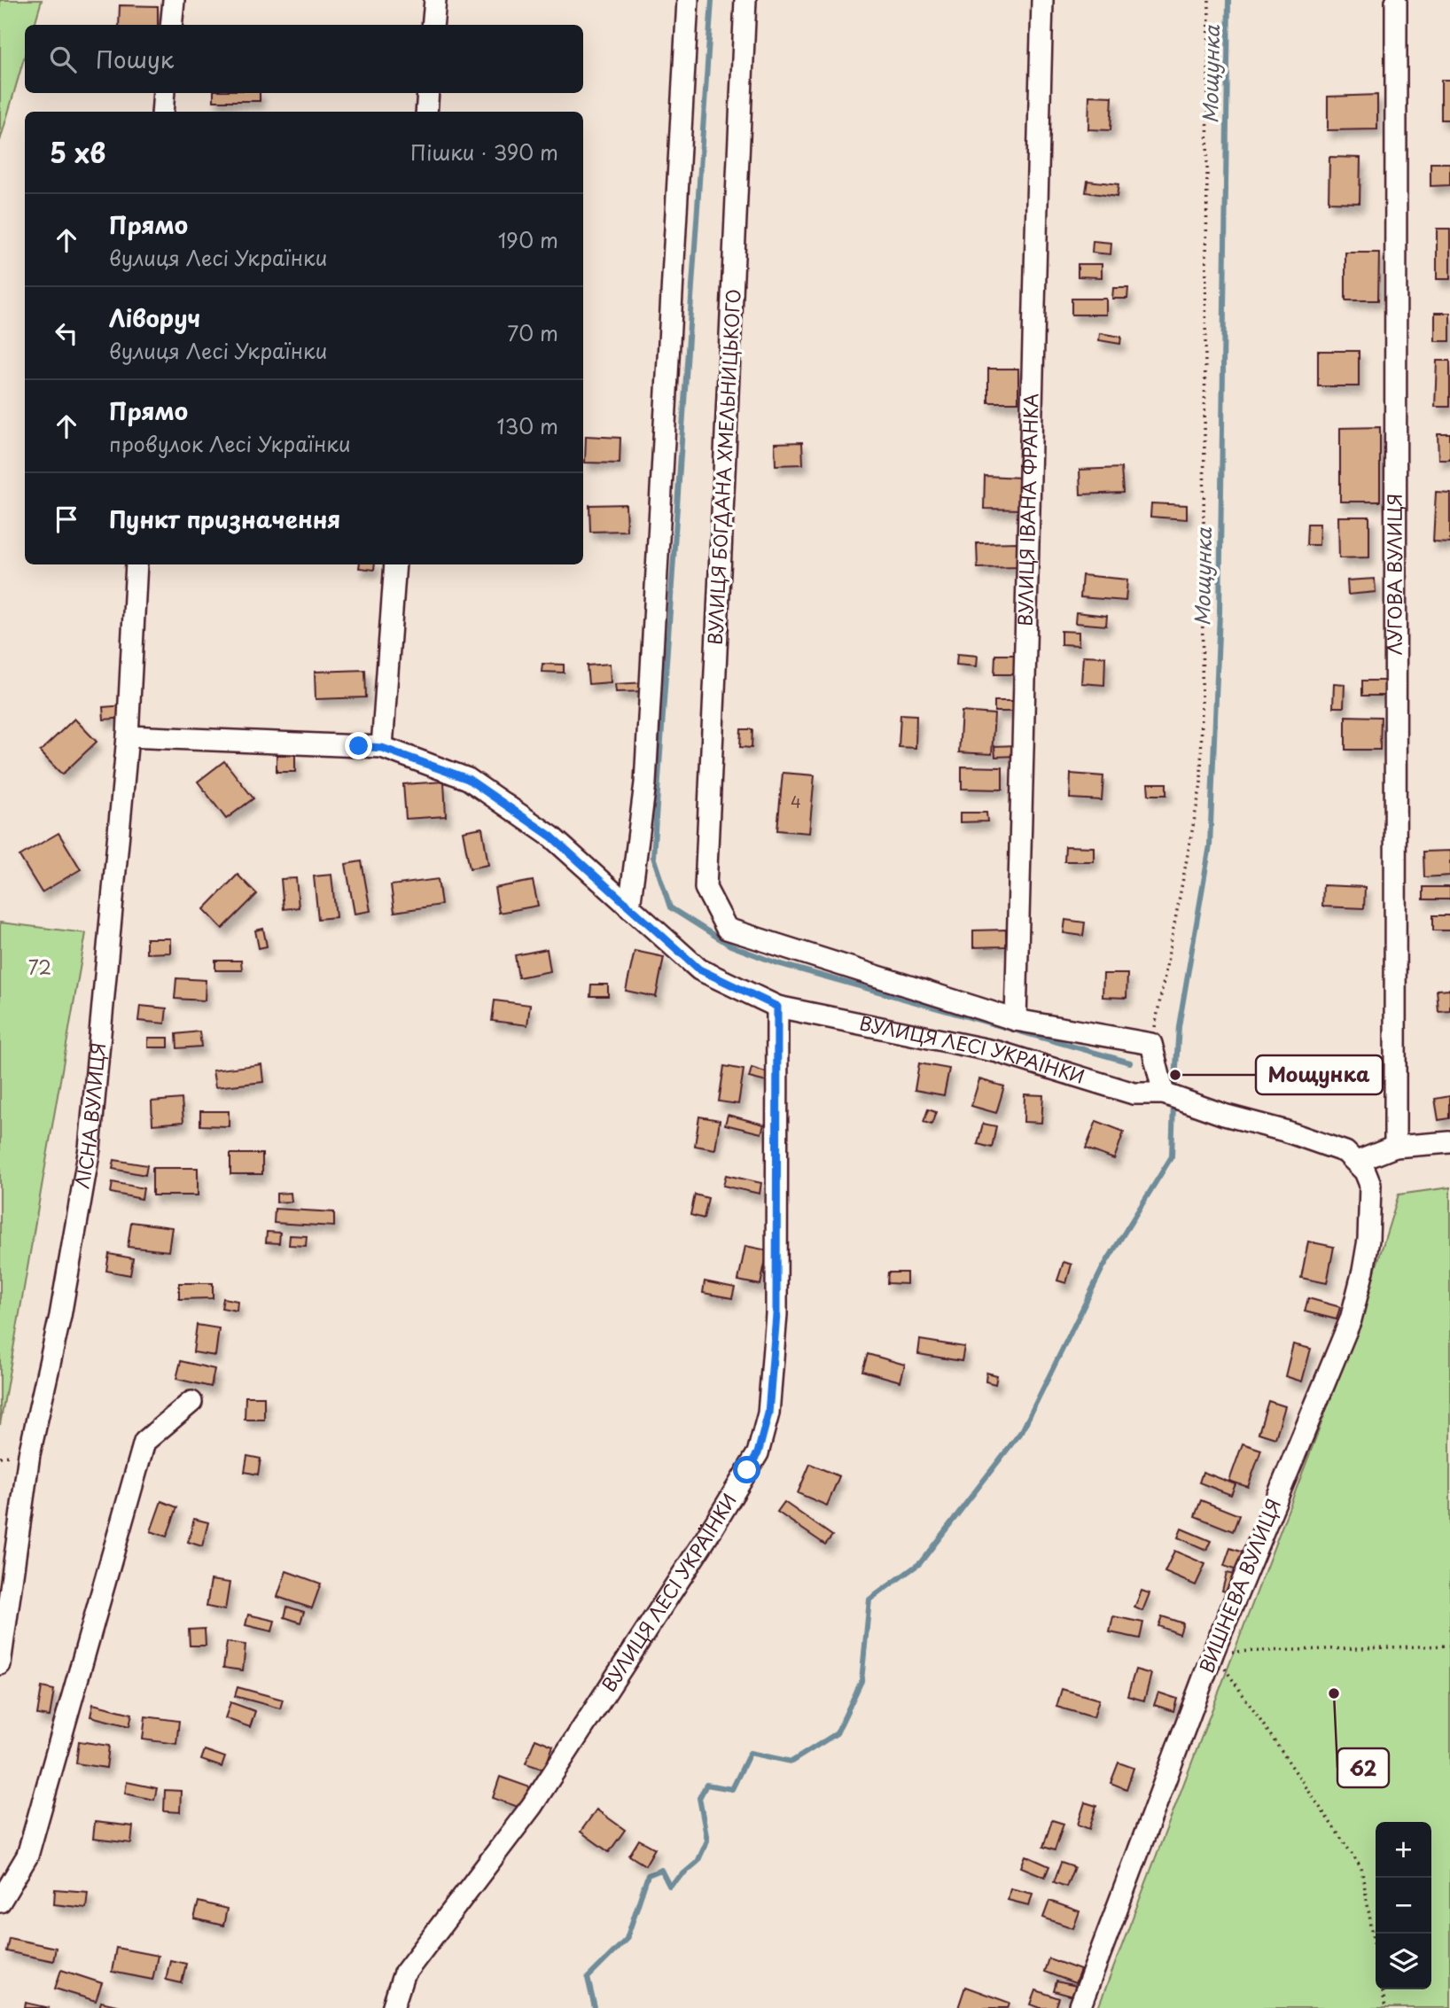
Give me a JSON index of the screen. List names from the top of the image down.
{
  "streets": {
    "street": [
      "ВУЛИЦЯ БОГДАНА ХМЕЛЬНИЦЬКОГО",
      "ВУЛИЦЯ ІВАНА ФРАНКА",
      "ЛУГОВА ВУЛИЦЯ",
      "ВУЛИЦЯ ЛЕСІ УКРАЇНКИ",
      "ЛІСНА ВУЛИЦЯ",
      "ВИШНЕВА ВУЛИЦЯ"
    ]
  },
  "crossings": [
    ["ВУЛИЦЯ БОГДАНА ХМЕЛЬНИЦЬКОГО", "ВУЛИЦЯ ІВАНА ФРАНКА"],
    ["ВУЛИЦЯ ЛЕСІ УКРАЇНКИ", "ЛІСНА ВУЛИЦЯ"],
    ["ВУЛИЦЯ ЛЕСІ УКРАЇНКИ", "ВИШНЕВА ВУЛИЦЯ"]
  ],
  "water": ["Мощунка"],
  "parks": ["72"],
  "places": ["Мощунка", "62"],
  "house_numbers": ["4"],
  "page": {
    "search": "Пошук",
    "heading": ["5 хв", "Пішки · 390 m"],
    "list": [
      ["Прямо", "вулиця Лесі Українки", "190 m"],
      ["Ліворуч", "вулиця Лесі Українки", "70 m"],
      ["Прямо", "провулок Лесі Українки", "130 m"],
      "Пункт призначення"
    ],
    "map_buttons": ["+", "−"]
  }
}
